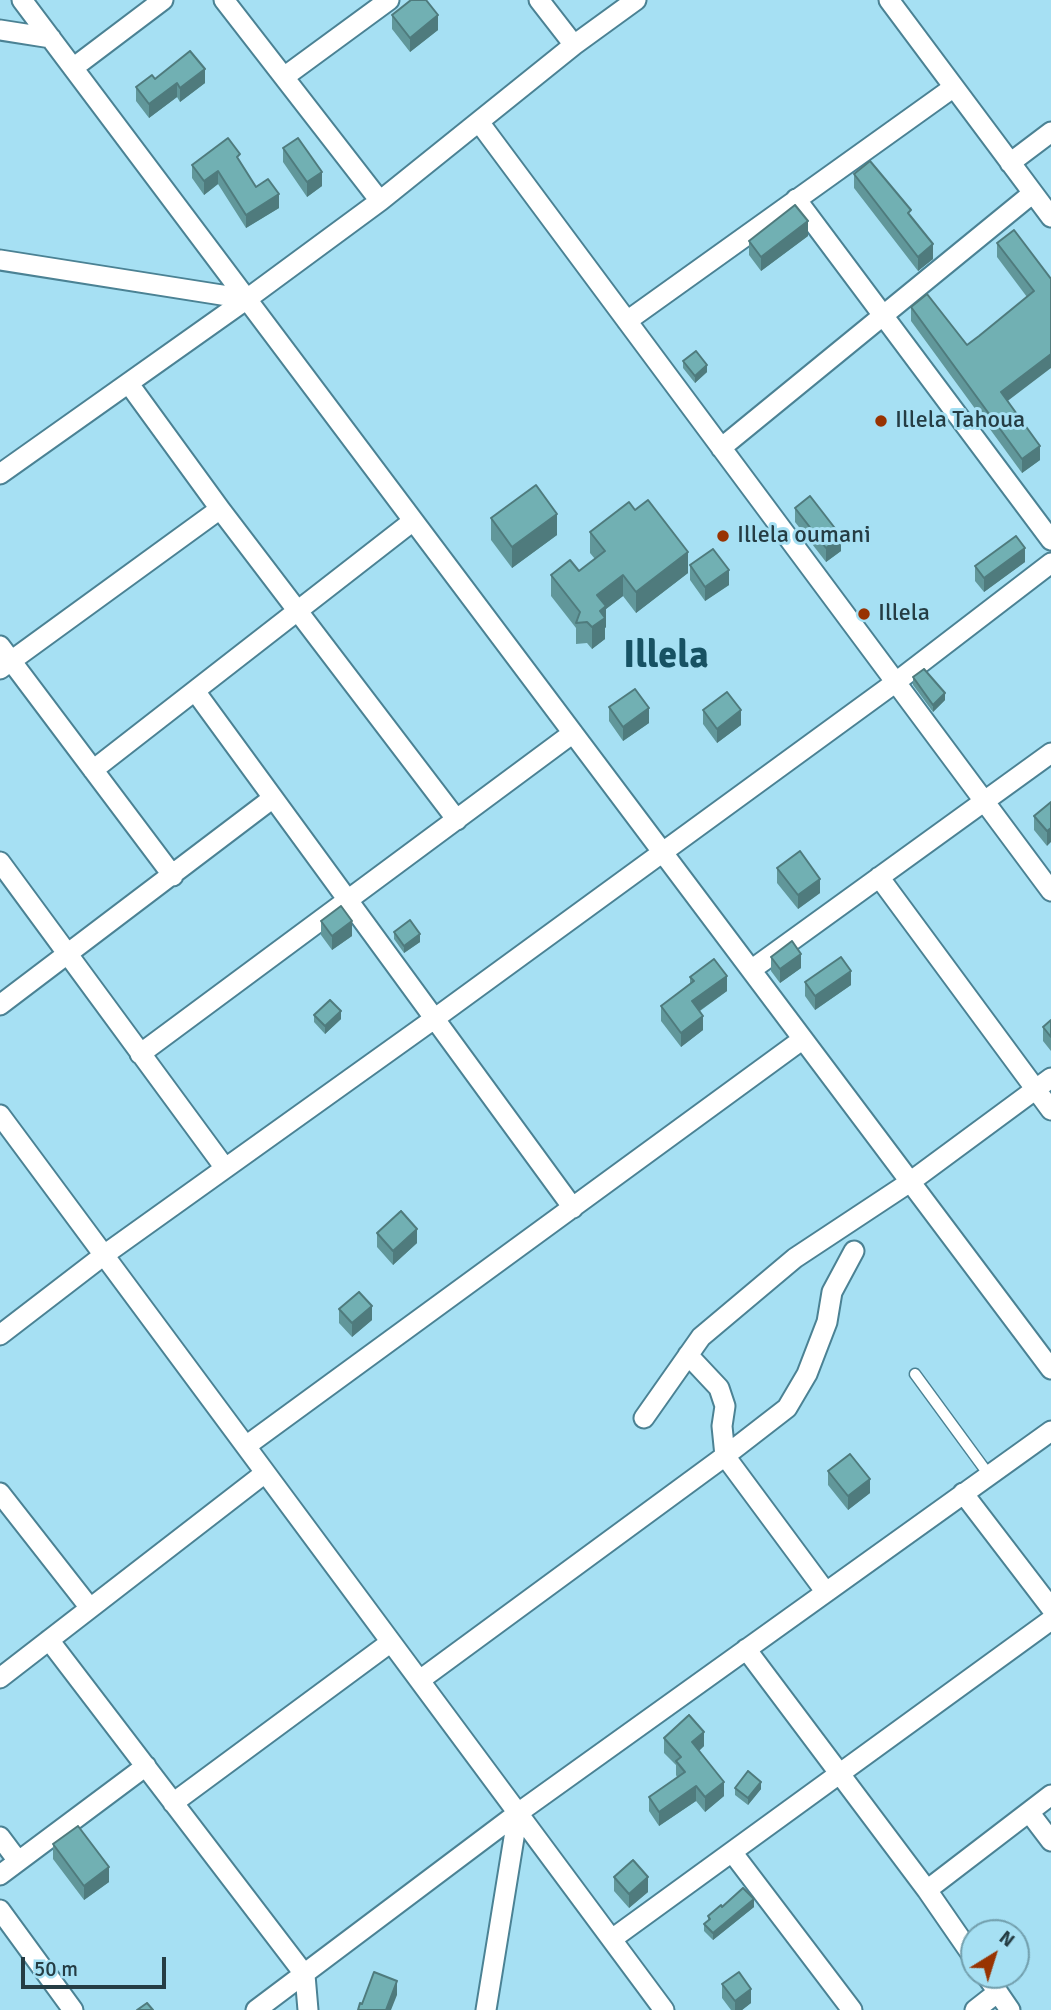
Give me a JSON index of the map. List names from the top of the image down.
{
  "districts": ["Illela"],
  "places": ["Illela Tahoua", "Illela oumani", "Illela"],
  "scale_bar": "50 m",
  "north": "top right"
}
